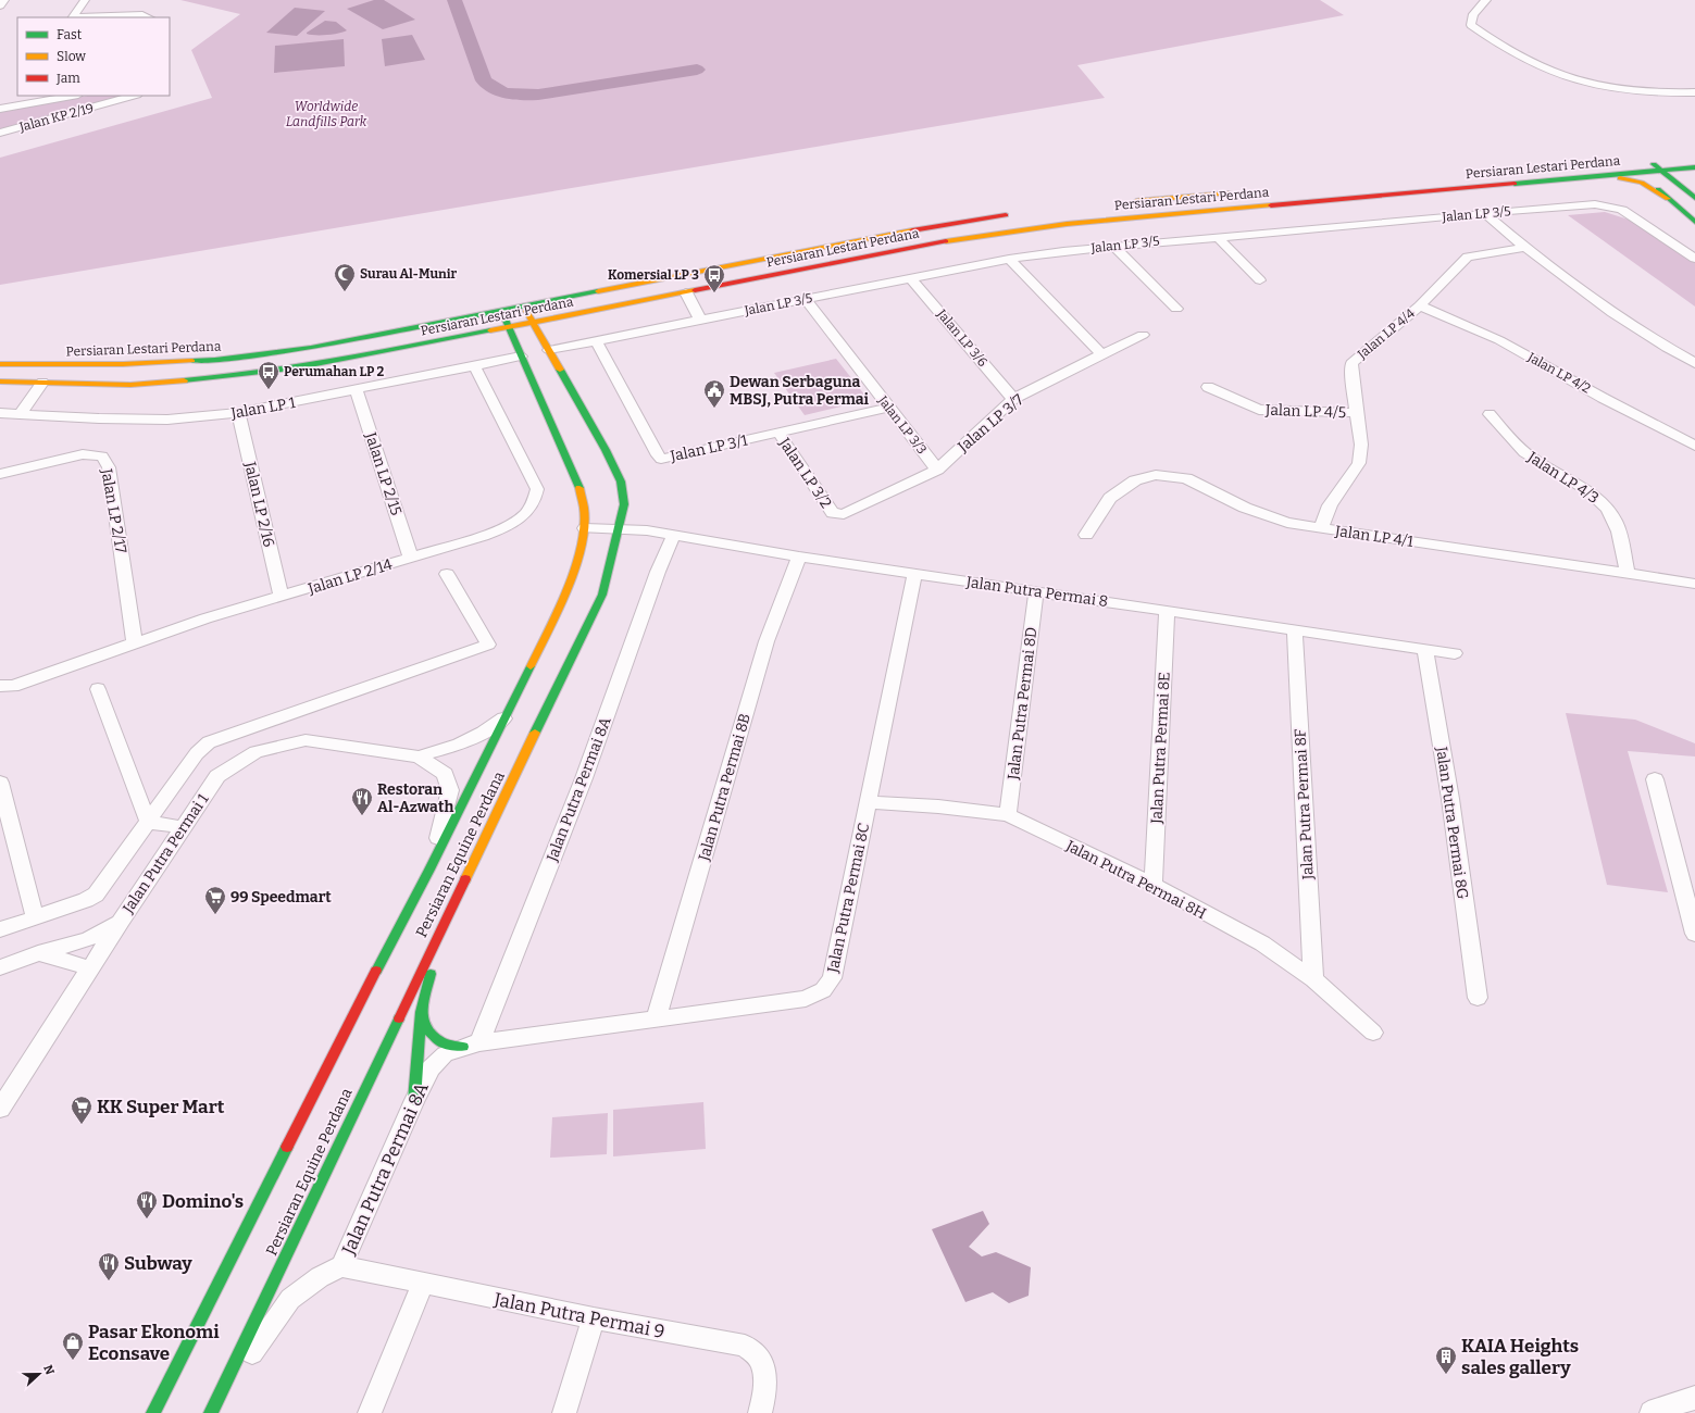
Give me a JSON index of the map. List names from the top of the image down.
{
  "streets": {
    "main road": ["Persiaran Lestari Perdana", "Persiaran Equine Perdana"],
    "street": [
      "Jalan KP 2/19",
      "Jalan LP 3/5",
      "Jalan LP 4/4",
      "Jalan LP 3/6",
      "Jalan LP 4/2",
      "Jalan LP 1",
      "Jalan LP 4/5",
      "Jalan LP 3/7",
      "Jalan LP 3/3",
      "Jalan LP 3/1",
      "Jalan LP 3/2",
      "Jalan LP 2/15",
      "Jalan LP 4/3",
      "Jalan LP 2/16",
      "Jalan LP 2/17",
      "Jalan LP 4/1",
      "Jalan LP 2/14",
      "Jalan Putra Permai 8",
      "Jalan Putra Permai 8D",
      "Jalan Putra Permai 8E",
      "Jalan Putra Permai 8B",
      "Jalan Putra Permai 8A",
      "Jalan Putra Permai 8F",
      "Jalan Putra Permai 8G",
      "Jalan Putra Permai 1",
      "Jalan Putra Permai 8H",
      "Jalan Putra Permai 8C",
      "Jalan Putra Permai 9"
    ]
  },
  "crossings": [
    ["Persiaran Lestari Perdana", "Persiaran Equine Perdana"],
    ["Jalan LP 3/5", "Jalan LP 3/6"],
    ["Jalan LP 3/5", "Jalan LP 3/3"],
    ["Jalan LP 3/5", "Jalan LP 3/1"],
    ["Jalan LP 3/5", "Persiaran Equine Perdana"],
    ["Jalan LP 4/4", "Jalan LP 4/2"],
    ["Jalan LP 4/4", "Jalan LP 4/5"],
    ["Jalan LP 4/4", "Jalan LP 4/1"],
    ["Jalan LP 3/6", "Jalan LP 3/7"],
    ["Jalan LP 1", "Jalan LP 2/15"],
    ["Jalan LP 1", "Jalan LP 2/16"],
    ["Jalan LP 1", "Jalan LP 2/14"],
    ["Jalan LP 1", "Persiaran Equine Perdana"],
    ["Jalan LP 3/7", "Jalan LP 3/3"],
    ["Jalan LP 3/7", "Jalan LP 3/2"],
    ["Jalan LP 3/3", "Jalan LP 3/1"],
    ["Jalan LP 3/1", "Jalan LP 3/2"],
    ["Jalan LP 2/15", "Jalan LP 2/14"],
    ["Jalan LP 4/3", "Jalan LP 4/1"],
    ["Jalan LP 2/16", "Jalan LP 2/14"],
    ["Jalan LP 2/17", "Jalan LP 2/14"],
    ["Jalan Putra Permai 8", "Jalan Putra Permai 8D"],
    ["Jalan Putra Permai 8", "Jalan Putra Permai 8E"],
    ["Jalan Putra Permai 8", "Jalan Putra Permai 8B"],
    ["Jalan Putra Permai 8", "Jalan Putra Permai 8A"],
    ["Jalan Putra Permai 8", "Jalan Putra Permai 8F"],
    ["Jalan Putra Permai 8", "Jalan Putra Permai 8G"],
    ["Jalan Putra Permai 8", "Persiaran Equine Perdana"],
    ["Jalan Putra Permai 8", "Jalan Putra Permai 8C"],
    ["Jalan Putra Permai 8D", "Jalan Putra Permai 8H"],
    ["Jalan Putra Permai 8E", "Jalan Putra Permai 8H"],
    ["Jalan Putra Permai 8B", "Jalan Putra Permai 8C"],
    ["Jalan Putra Permai 8A", "Persiaran Equine Perdana"],
    ["Jalan Putra Permai 8A", "Jalan Putra Permai 8C"],
    ["Jalan Putra Permai 8A", "Jalan Putra Permai 9"],
    ["Jalan Putra Permai 8F", "Jalan Putra Permai 8H"],
    ["Jalan Putra Permai 1", "Persiaran Equine Perdana"],
    ["Jalan Putra Permai 8H", "Jalan Putra Permai 8C"]
  ],
  "parks": ["Worldwide Landfills Park"],
  "places": {
    "mosque": ["Surau Al-Munir"],
    "bus stop": ["Komersial LP 3", "Perumahan LP 2"],
    "public building": ["Dewan Serbaguna MBSJ, Putra Permai"],
    "restaurant": ["Restoran Al-Azwath", "Domino's", "Subway"],
    "supermarket": ["99 Speedmart", "KK Super Mart"],
    "shop": ["Pasar Ekonomi Econsave"],
    "building": ["KAIA Heights sales gallery"]
  },
  "legend": ["Fast", "Slow", "Jam"],
  "north": "right"
}
